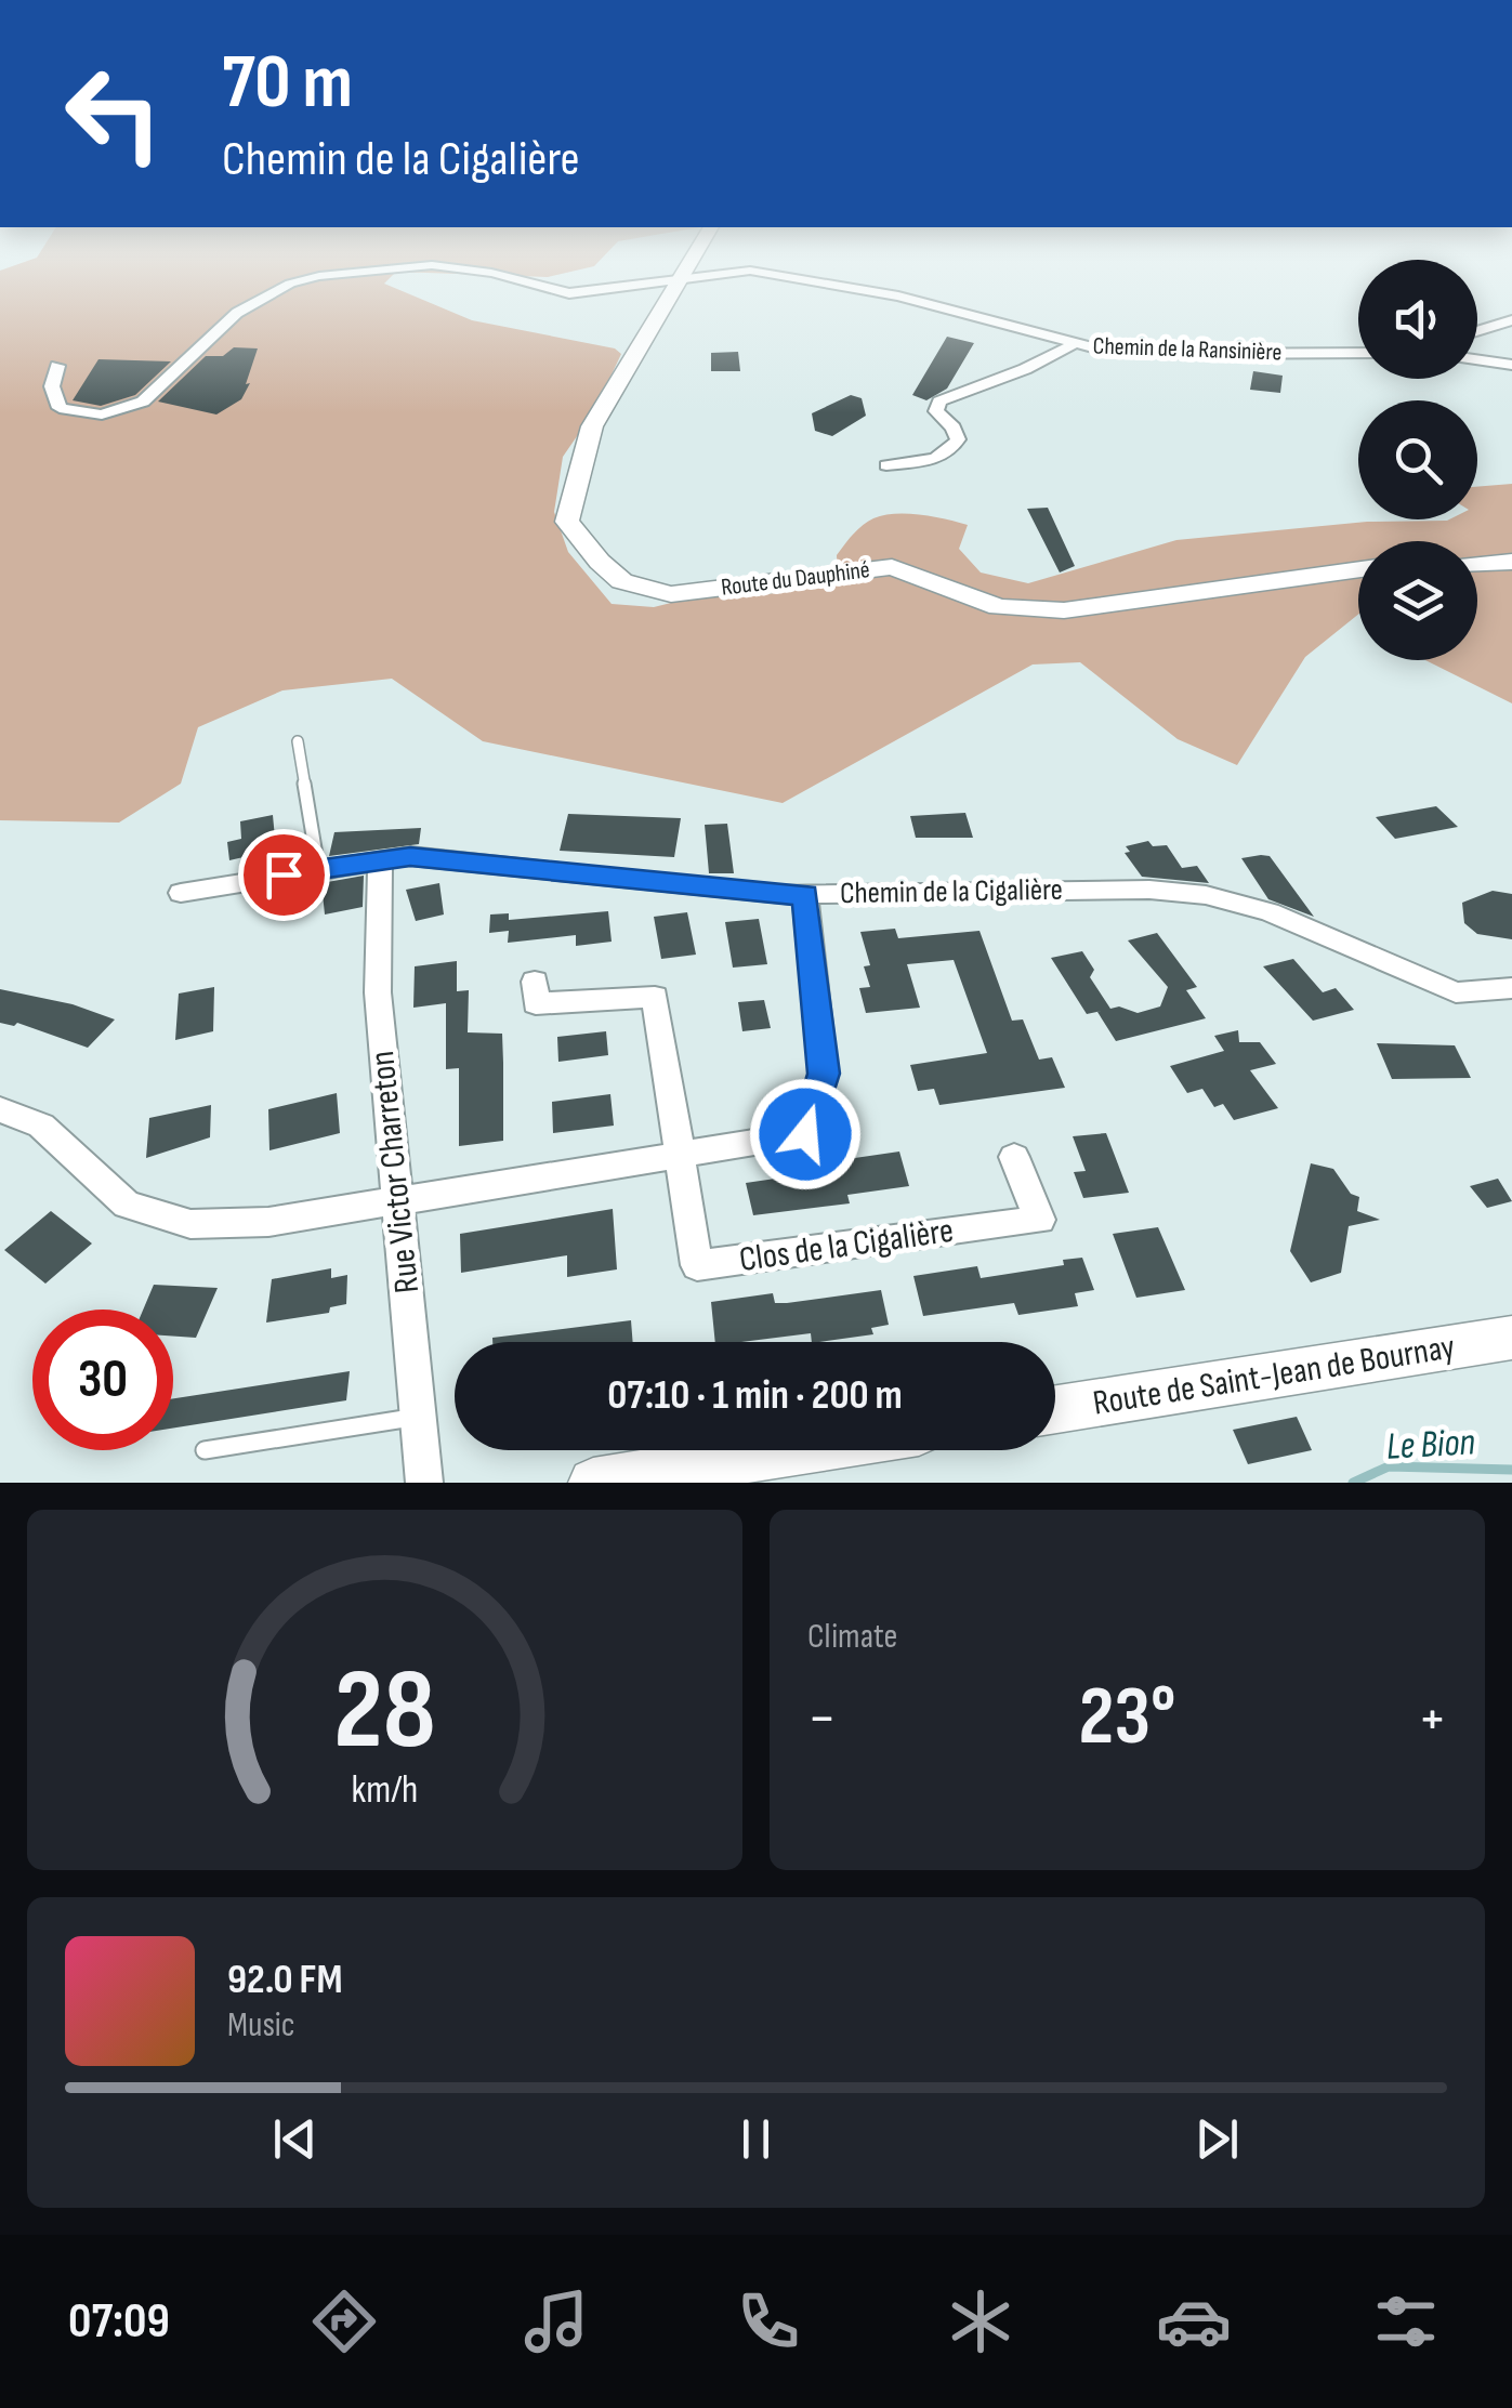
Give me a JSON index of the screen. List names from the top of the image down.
{
  "streets": {
    "street": [
      "Chemin de la Ransinière",
      "Route du Dauphiné",
      "Chemin de la Cigalière",
      "Rue Victor Charreton",
      "Clos de la Cigalière",
      "Route de Saint-Jean de Bournay"
    ]
  },
  "crossings": [
    ["Chemin de la Ransinière", "Route du Dauphiné"],
    ["Chemin de la Cigalière", "Rue Victor Charreton"]
  ],
  "water": ["Le Bion"],
  "page": {
    "turn": ["70 m", "Chemin de la Cigalière"],
    "limit": "30",
    "trip": "07:10 · 1 min · 200 m",
    "tile": "Climate",
    "heat": ["−", "23°", "+"],
    "song": ["92.0 FM", "Music"],
    "tabs": "07:09",
    "gauge": ["28", "km/h"]
  }
}
